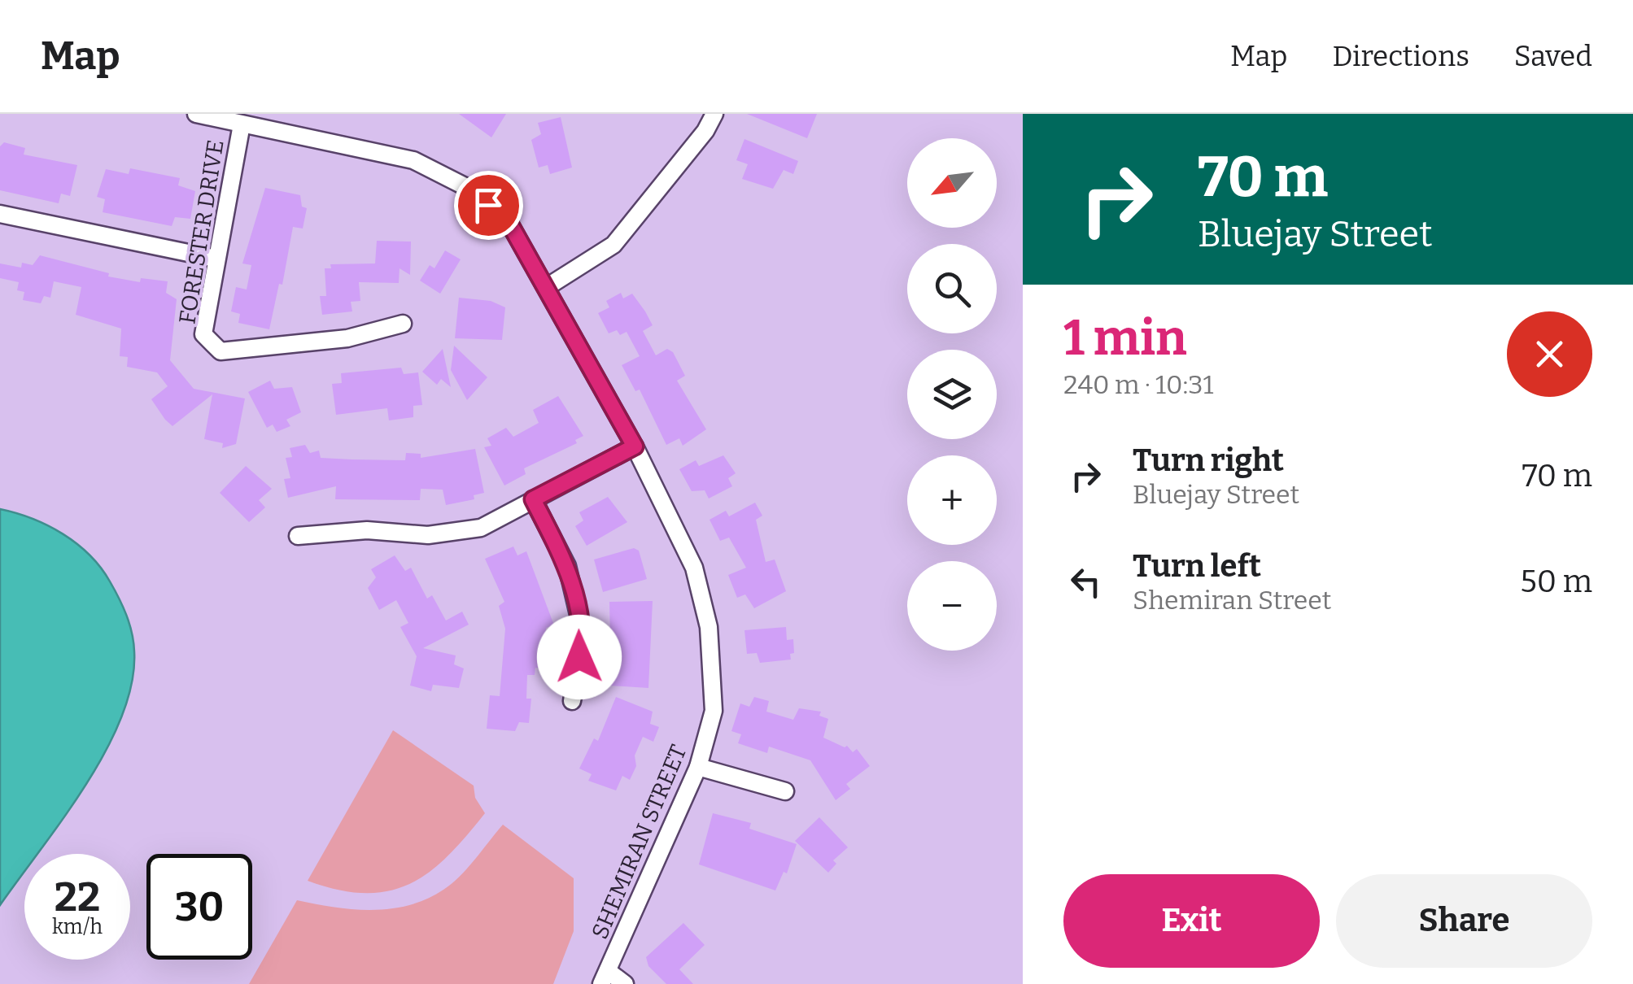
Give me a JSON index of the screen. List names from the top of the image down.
{
  "streets": {
    "street": ["FORESTER DRIVE", "SHEMIRAN STREET"]
  },
  "crossings": [
    ["FORESTER DRIVE", "SHEMIRAN STREET"]
  ],
  "north": "bottom left",
  "page": {
    "header": "Map",
    "nav": ["Map", "Directions", "Saved"],
    "turn": ["70 m", "Bluejay Street"],
    "map_buttons": ["+", "−"],
    "heading": ["1 min", "240 m · 10:31"],
    "list": [
      {
        "name": "Turn right",
        "note": "Bluejay Street",
        "value": "70 m"
      },
      {
        "name": "Turn left",
        "note": "Shemiran Street",
        "value": "50 m"
      }
    ],
    "speed": "22 km/h",
    "limit": "30",
    "buttons": ["Exit", "Share"]
  }
}
